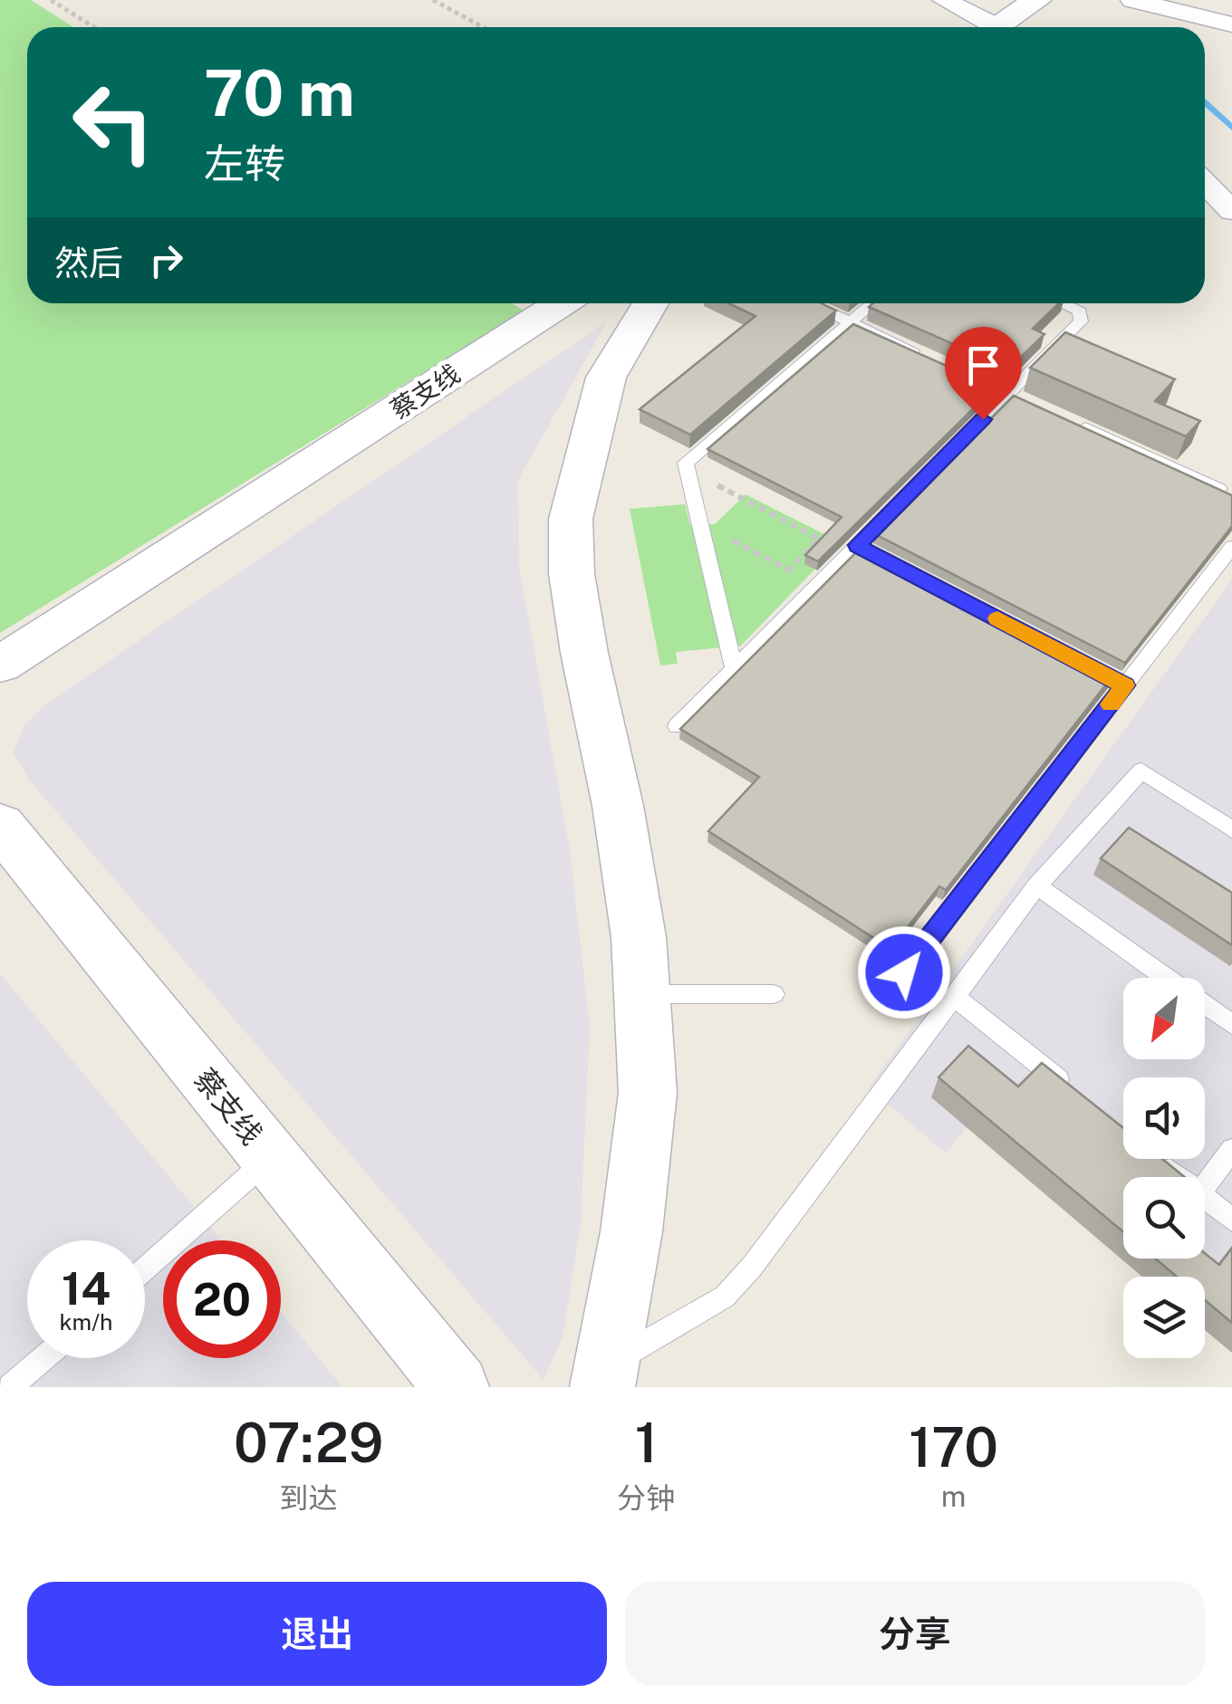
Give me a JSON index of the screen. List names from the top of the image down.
{
  "streets": {
    "street": ["蔡支线"]
  },
  "north": "bottom left",
  "page": {
    "turn": ["70 m", "左转"],
    "then": "然后",
    "speed": "14 km/h",
    "limit": "20",
    "eta": [
      "07:29",
      "到达",
      "1",
      "分钟",
      "170",
      "m"
    ],
    "buttons": ["退出", "分享"]
  }
}
